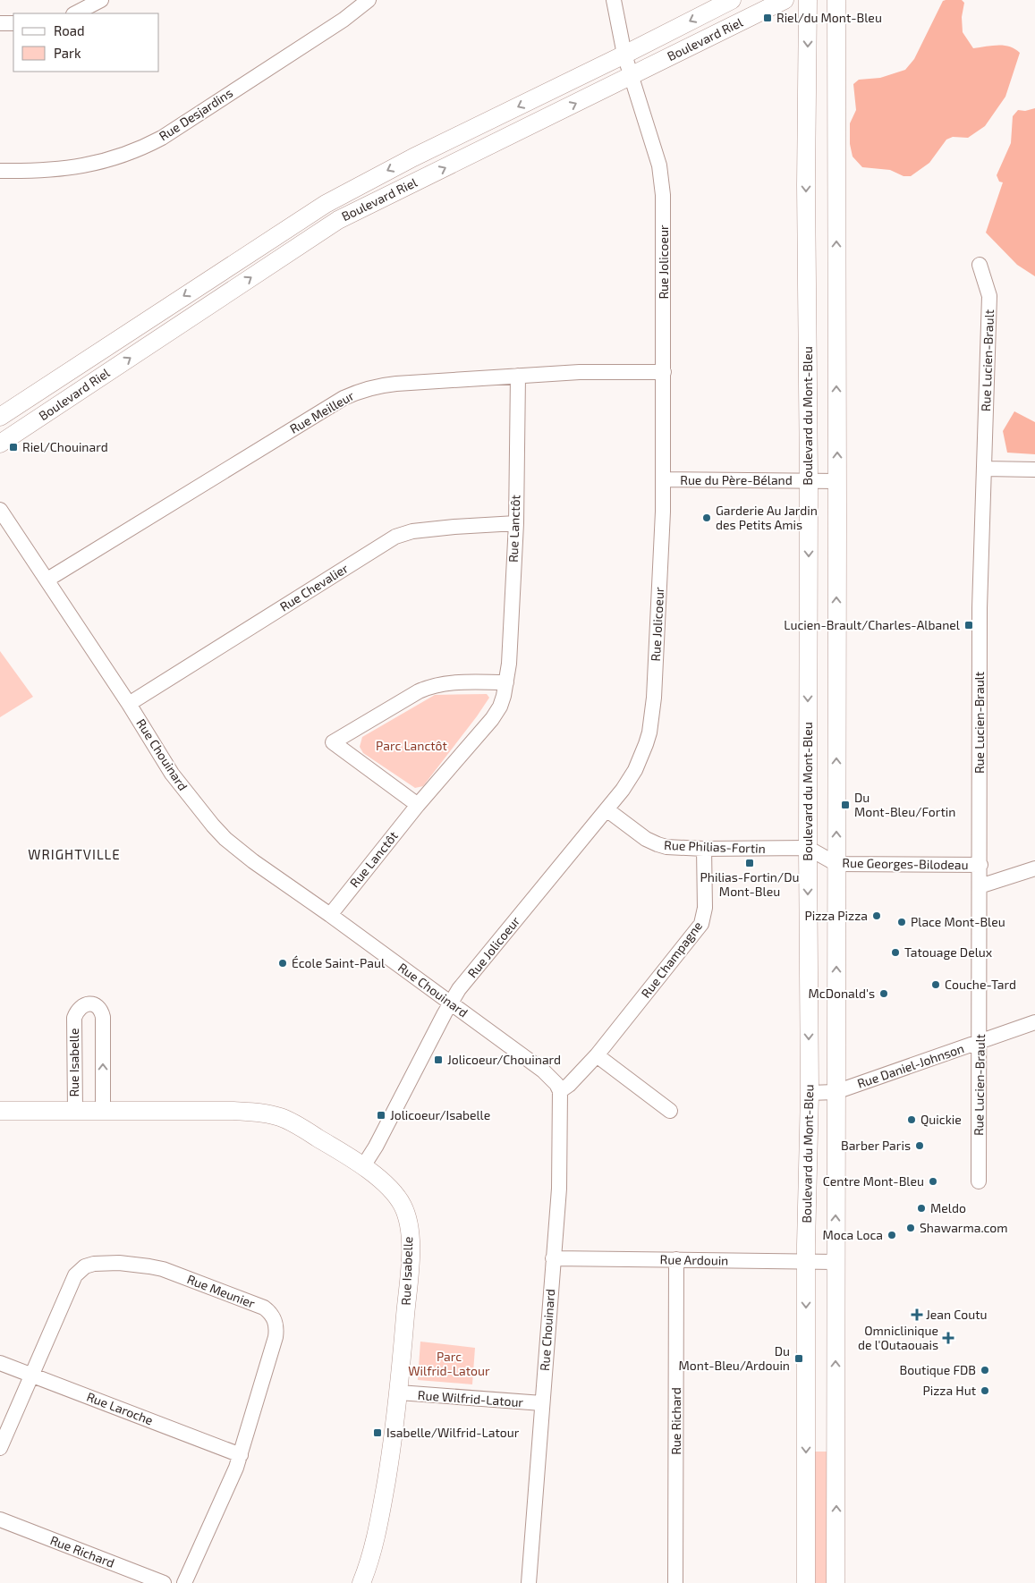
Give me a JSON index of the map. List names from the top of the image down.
{
  "streets": {
    "street": [
      "Boulevard Riel",
      "Rue Desjardins",
      "Rue Jolicoeur",
      "Rue Lucien-Brault",
      "Rue Meilleur",
      "Boulevard du Mont-Bleu",
      "Rue du Père-Béland",
      "Rue Lanctôt",
      "Rue Chevalier",
      "Rue Chouinard",
      "Rue Philias-Fortin",
      "Rue Georges-Bilodeau",
      "Rue Champagne",
      "Rue Isabelle",
      "Rue Daniel-Johnson",
      "Rue Ardouin",
      "Rue Meunier",
      "Rue Wilfrid-Latour",
      "Rue Laroche",
      "Rue Richard"
    ]
  },
  "crossings": [
    ["Boulevard Riel", "Rue Jolicoeur"],
    ["Rue Jolicoeur", "Rue Meilleur"],
    ["Rue Jolicoeur", "Rue du Père-Béland"],
    ["Rue Jolicoeur", "Rue Chouinard"],
    ["Rue Jolicoeur", "Rue Philias-Fortin"],
    ["Rue Jolicoeur", "Rue Isabelle"],
    ["Rue Lucien-Brault", "Rue Georges-Bilodeau"],
    ["Rue Lucien-Brault", "Rue Daniel-Johnson"],
    ["Rue Meilleur", "Rue Lanctôt"],
    ["Rue Meilleur", "Rue Chouinard"],
    ["Boulevard du Mont-Bleu", "Rue du Père-Béland"],
    ["Boulevard du Mont-Bleu", "Rue Philias-Fortin"],
    ["Boulevard du Mont-Bleu", "Rue Georges-Bilodeau"],
    ["Boulevard du Mont-Bleu", "Rue Daniel-Johnson"],
    ["Boulevard du Mont-Bleu", "Rue Ardouin"],
    ["Rue Lanctôt", "Rue Chevalier"],
    ["Rue Lanctôt", "Rue Chouinard"],
    ["Rue Chevalier", "Rue Chouinard"],
    ["Rue Chouinard", "Rue Champagne"],
    ["Rue Chouinard", "Rue Ardouin"],
    ["Rue Chouinard", "Rue Wilfrid-Latour"],
    ["Rue Philias-Fortin", "Rue Georges-Bilodeau"],
    ["Rue Philias-Fortin", "Rue Champagne"],
    ["Rue Isabelle", "Rue Wilfrid-Latour"],
    ["Rue Ardouin", "Rue Richard"],
    ["Rue Meunier", "Rue Laroche"]
  ],
  "districts": ["WRIGHTVILLE"],
  "parks": ["Parc Lanctôt", "Parc Wilfrid-Latour"],
  "places": {
    "transit": [
      "Riel/du Mont-Bleu",
      "Riel/Chouinard",
      "Lucien-Brault/Charles-Albanel",
      "Du Mont-Bleu/Fortin",
      "Philias-Fortin/Du Mont-Bleu",
      "Jolicoeur/Chouinard",
      "Jolicoeur/Isabelle",
      "Du Mont-Bleu/Ardouin",
      "Isabelle/Wilfrid-Latour"
    ],
    "other": [
      "Garderie Au Jardin des Petits Amis",
      "Pizza Pizza",
      "Place Mont-Bleu",
      "Tatouage Delux",
      "École Saint-Paul",
      "Couche-Tard",
      "McDonald's",
      "Quickie",
      "Barber Paris",
      "Centre Mont-Bleu",
      "Meldo",
      "Shawarma.com",
      "Moca Loca",
      "Boutique FDB",
      "Pizza Hut"
    ],
    "health": ["Jean Coutu", "Omniclinique de l'Outaouais"]
  },
  "legend": ["Road", "Park"]
}
